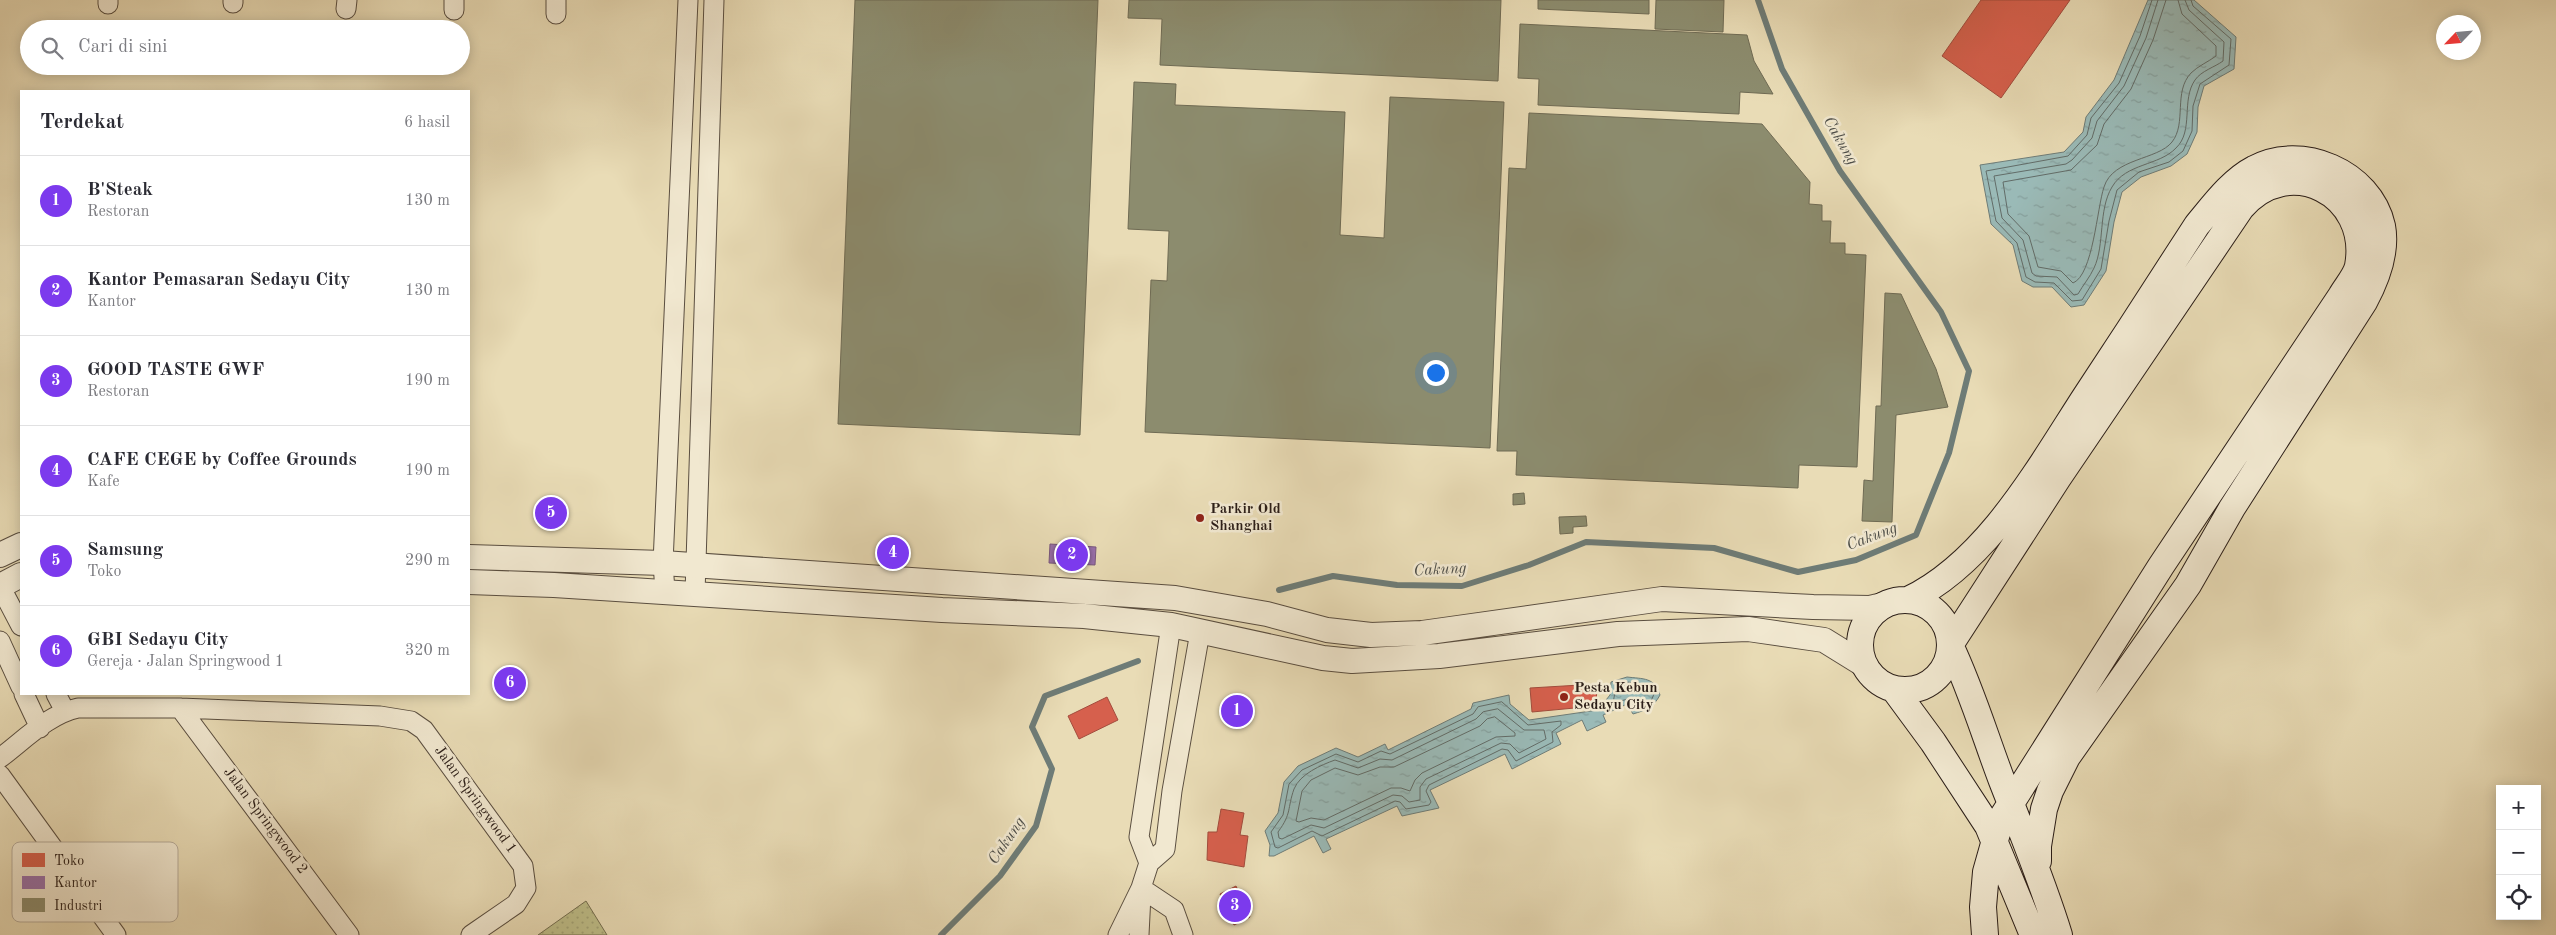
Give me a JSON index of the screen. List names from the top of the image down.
{
  "streets": {
    "street": ["Jalan Springwood 1", "Jalan Springwood 2"]
  },
  "crossings": [
    ["Jalan Springwood 1", "Jalan Springwood 2"]
  ],
  "water": ["Cakung"],
  "places": ["Parkir Old Shanghai", "Pesta Kebun Sedayu City"],
  "legend": ["Toko", "Kantor", "Industri"],
  "north": "bottom left",
  "page": {
    "search": "Cari di sini",
    "heading": ["Terdekat", "6 hasil"],
    "list": [
      {
        "mark": "1",
        "name": "B'Steak",
        "note": "Restoran",
        "value": "130 m"
      },
      {
        "mark": "2",
        "name": "Kantor Pemasaran Sedayu City",
        "note": "Kantor",
        "value": "130 m"
      },
      {
        "mark": "3",
        "name": "GOOD TASTE GWF",
        "note": "Restoran",
        "value": "190 m"
      },
      {
        "mark": "4",
        "name": "CAFE CEGE by Coffee Grounds",
        "note": "Kafe",
        "value": "190 m"
      },
      {
        "mark": "5",
        "name": "Samsung",
        "note": "Toko",
        "value": "290 m"
      },
      {
        "mark": "6",
        "name": "GBI Sedayu City",
        "note": "Gereja · Jalan Springwood 1",
        "value": "320 m"
      }
    ],
    "pins": [
      "5",
      "4",
      "2",
      "6",
      "1",
      "3"
    ],
    "map_buttons": ["+", "−"]
  }
}
